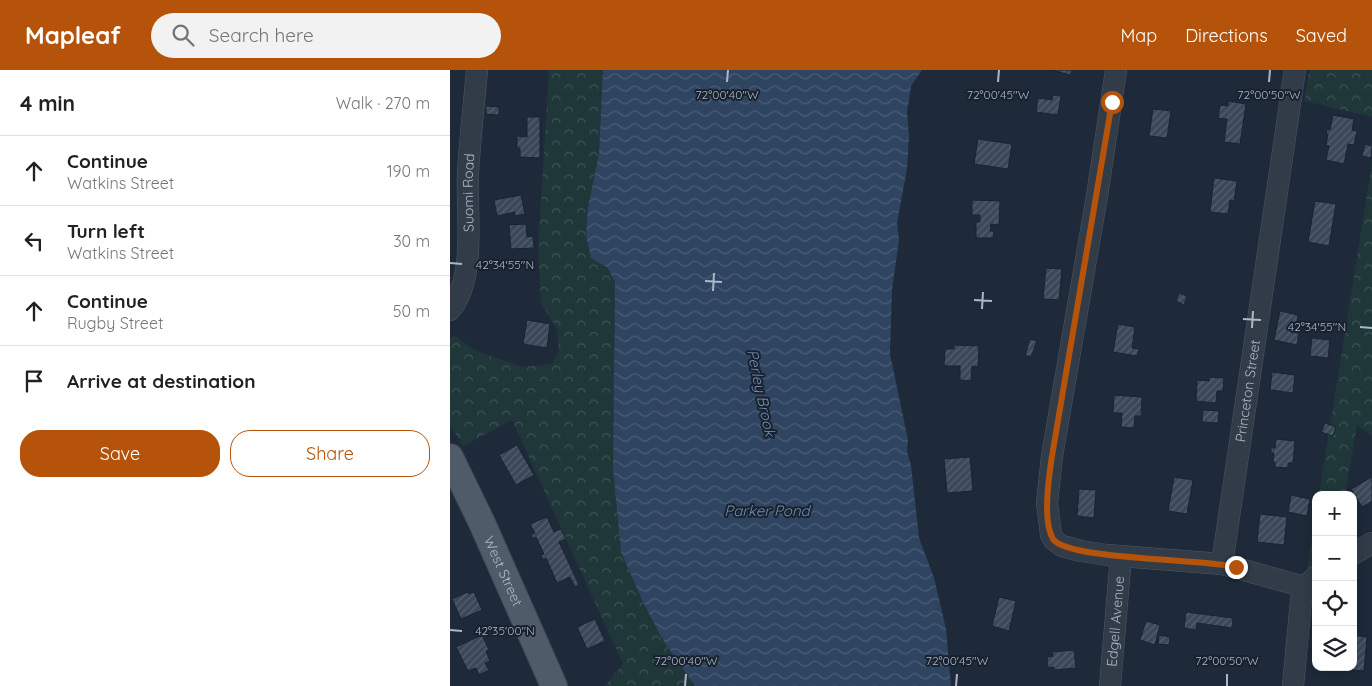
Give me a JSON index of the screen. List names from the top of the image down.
{
  "streets": {
    "main road": ["West Street"],
    "street": ["Suomi Road", "Princeton Street", "Edgell Avenue"]
  },
  "water": ["Perley Brook", "Parker Pond"],
  "page": {
    "header": "Mapleaf",
    "search": "Search here",
    "nav": ["Map", "Directions", "Saved"],
    "heading": ["4 min", "Walk · 270 m"],
    "list": [
      ["Continue", "Watkins Street", "190 m"],
      ["Turn left", "Watkins Street", "30 m"],
      ["Continue", "Rugby Street", "50 m"],
      "Arrive at destination"
    ],
    "buttons": ["Save", "Share"],
    "map_buttons": ["+", "−"]
  },
  "coordinates": [
    "72°00'40\"W",
    "72°00'45\"W",
    "72°00'50\"W",
    "42°34'55\"N",
    "42°35'00\"N"
  ]
}
